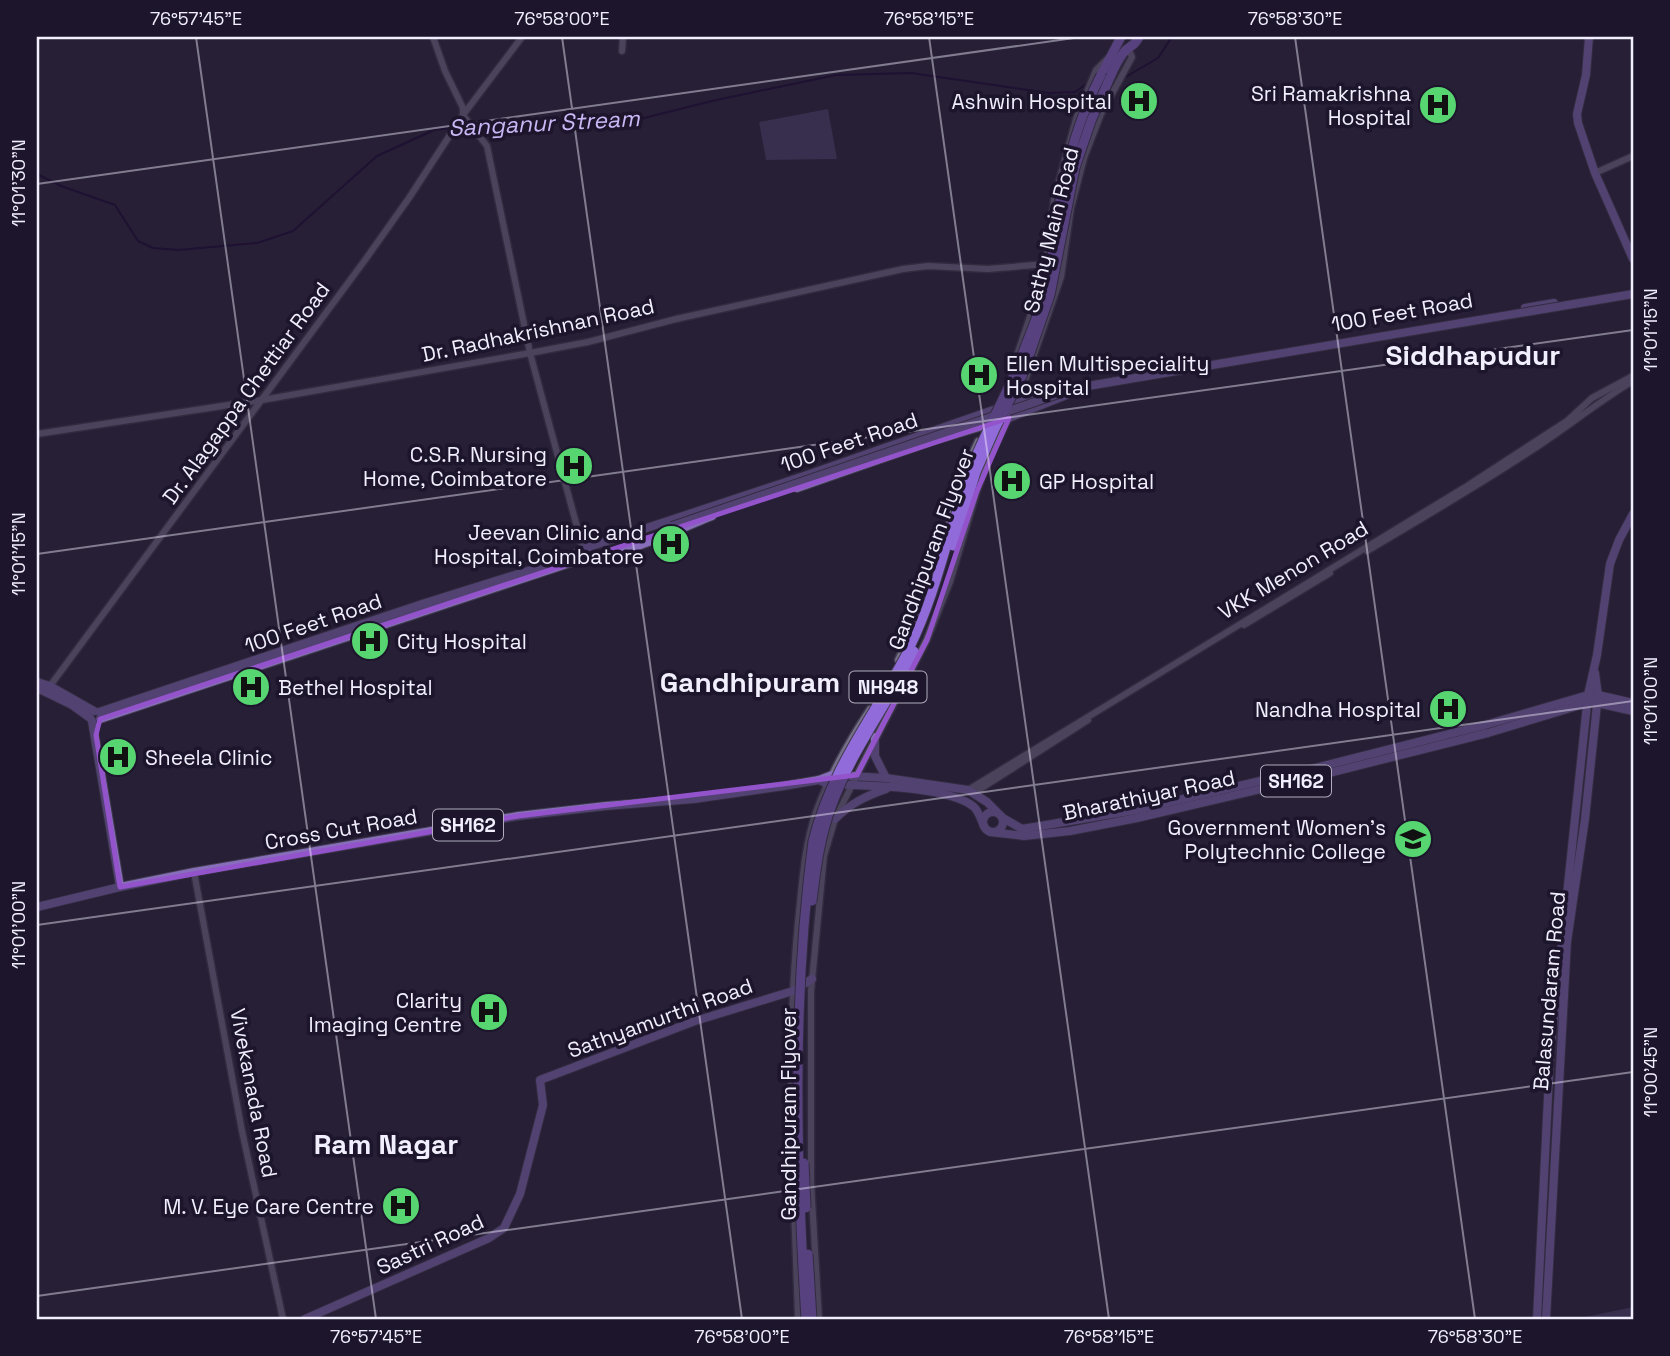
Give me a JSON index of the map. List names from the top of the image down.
{
  "streets": {
    "highway": ["Gandhipuram Flyover", "NH948"],
    "main road": [
      "100 Feet Road",
      "SH162",
      "Bharathiyar Road",
      "Cross Cut Road",
      "Balasundaram Road",
      "Sathyamurthi Road",
      "Sastri Road"
    ],
    "street": [
      "Sathy Main Road",
      "Dr. Radhakrishnan Road",
      "Dr. Alagappa Chettiar Road",
      "VKK Menon Road",
      "Vivekanada Road"
    ]
  },
  "crossings": [
    ["Sathy Main Road", "100 Feet Road"],
    ["Sathy Main Road", "Dr. Radhakrishnan Road"],
    ["Sathy Main Road", "Gandhipuram Flyover"],
    ["Sathy Main Road", "SH162"],
    ["Sathy Main Road", "Sathyamurthi Road"],
    ["Dr. Radhakrishnan Road", "Dr. Alagappa Chettiar Road"],
    ["Gandhipuram Flyover", "NH948"],
    ["VKK Menon Road", "SH162"],
    ["SH162", "Bharathiyar Road"],
    ["SH162", "Cross Cut Road"],
    ["SH162", "Balasundaram Road"],
    ["Bharathiyar Road", "Balasundaram Road"],
    ["Cross Cut Road", "Vivekanada Road"],
    ["Sathyamurthi Road", "Sastri Road"]
  ],
  "districts": ["Siddhapudur", "Gandhipuram", "Ram Nagar"],
  "water": ["Sanganur Stream"],
  "places": {
    "hospital": [
      "Ashwin Hospital",
      "Sri Ramakrishna Hospital",
      "Ellen Multispeciality Hospital",
      "C.S.R. Nursing Home, Coimbatore",
      "GP Hospital",
      "Jeevan Clinic and Hospital, Coimbatore",
      "City Hospital",
      "Bethel Hospital",
      "Nandha Hospital",
      "Sheela Clinic",
      "Clarity Imaging Centre",
      "M. V. Eye Care Centre"
    ],
    "school or university": ["Government Women's Polytechnic College"]
  },
  "coordinates": [
    "76°57'45\"E",
    "76°58'00\"E",
    "76°58'15\"E",
    "76°58'30\"E",
    "11°01'30\"N",
    "11°01'15\"N",
    "11°01'00\"N",
    "11°00'45\"N"
  ]
}
